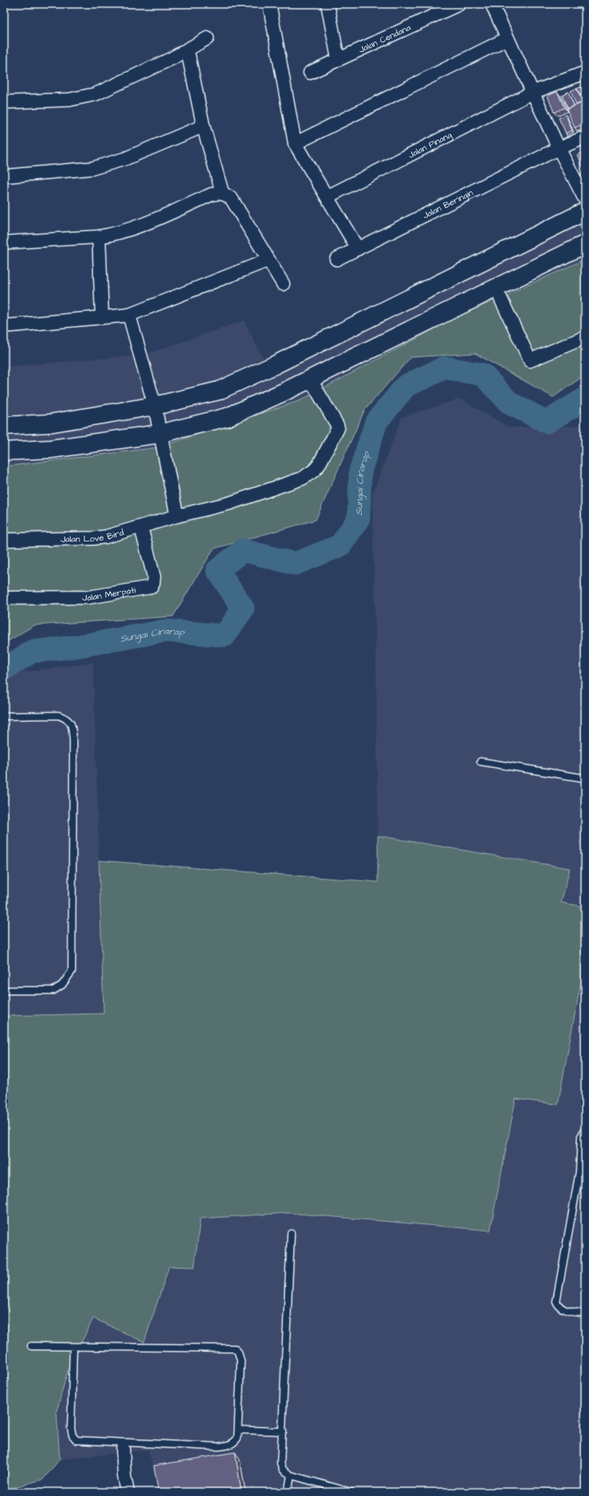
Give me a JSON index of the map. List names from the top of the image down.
{
  "streets": {
    "street": [
      "Jalan Cendana",
      "Jalan Pinang",
      "Jalan Beringin",
      "Jalan Love Bird",
      "Jalan Merpati"
    ]
  },
  "crossings": [
    ["Jalan Love Bird", "Jalan Merpati"]
  ],
  "water": ["Sungai Cirarap"]
}
